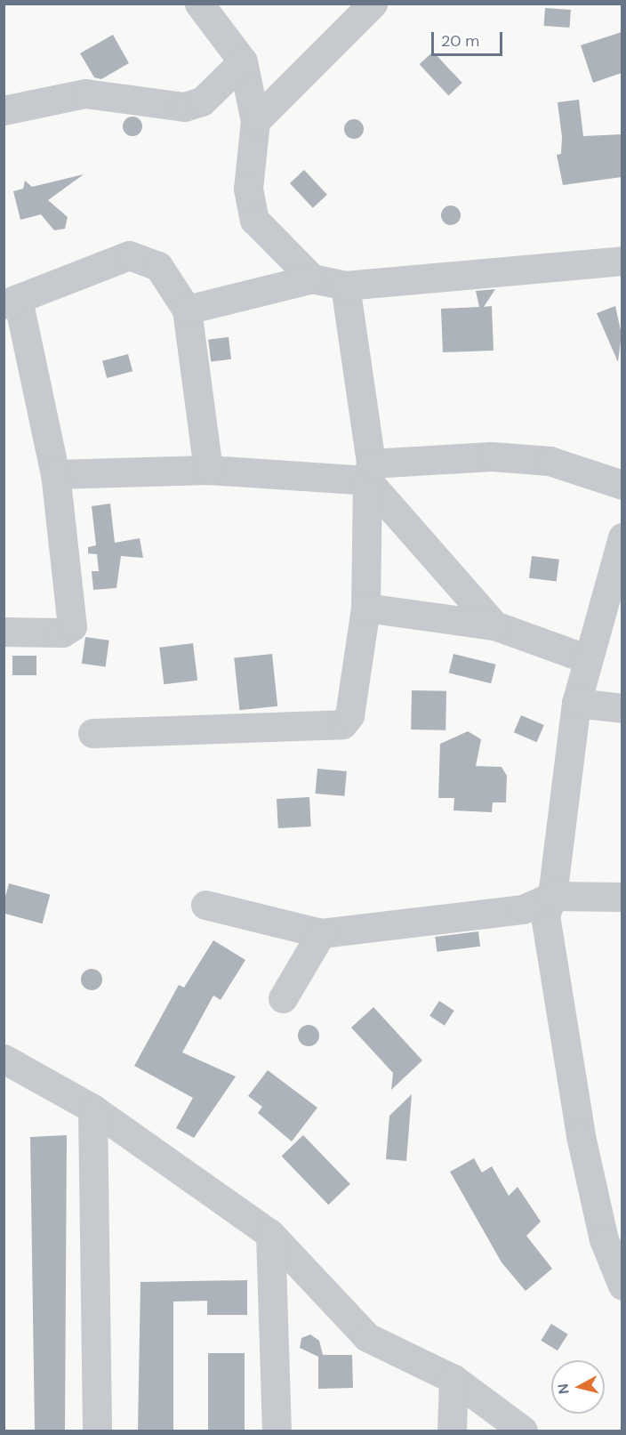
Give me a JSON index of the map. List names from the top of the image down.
{
  "scale_bar": "20 m",
  "north": "left"
}
